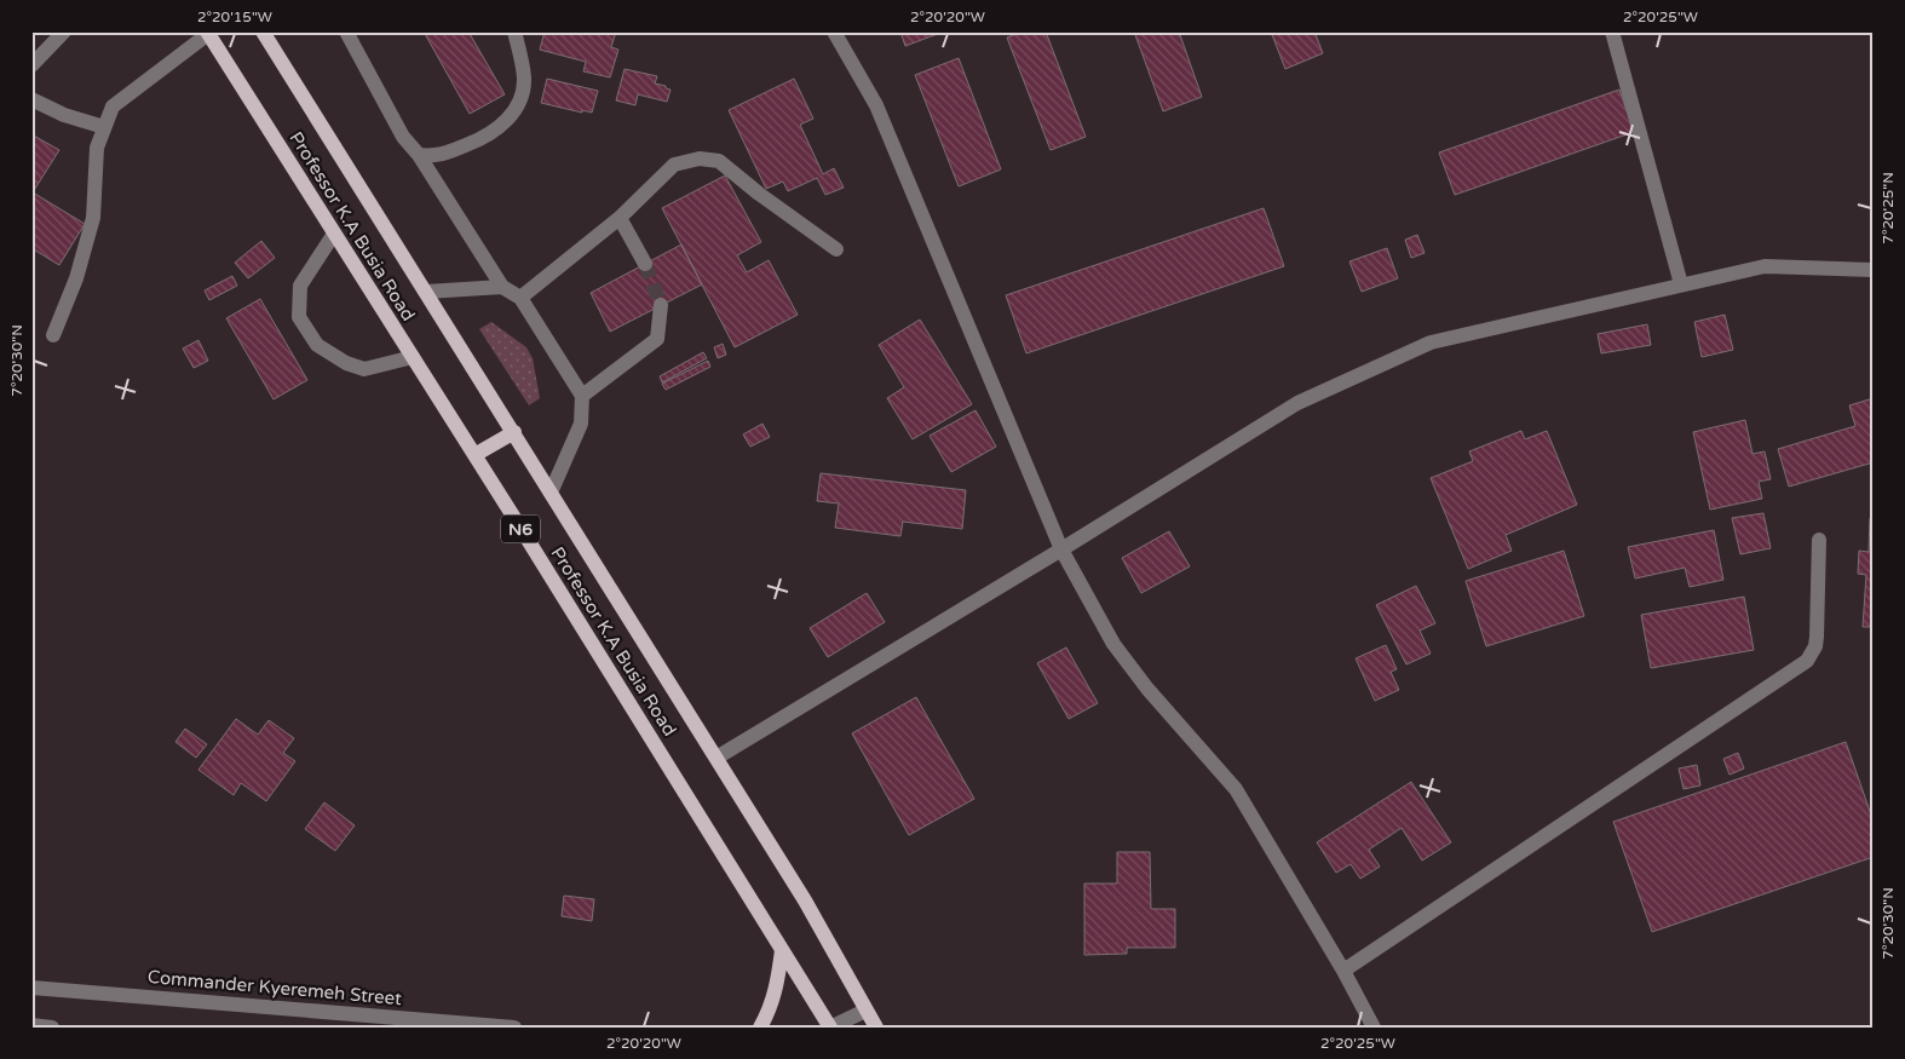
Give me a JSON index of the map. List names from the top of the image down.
{
  "streets": {
    "main road": ["Professor K.A Busia Road", "N6"],
    "street": ["Commander Kyeremeh Street"]
  },
  "coordinates": [
    "2°20'15\"W",
    "2°20'20\"W",
    "2°20'25\"W",
    "7°20'25\"N",
    "7°20'30\"N"
  ]
}
